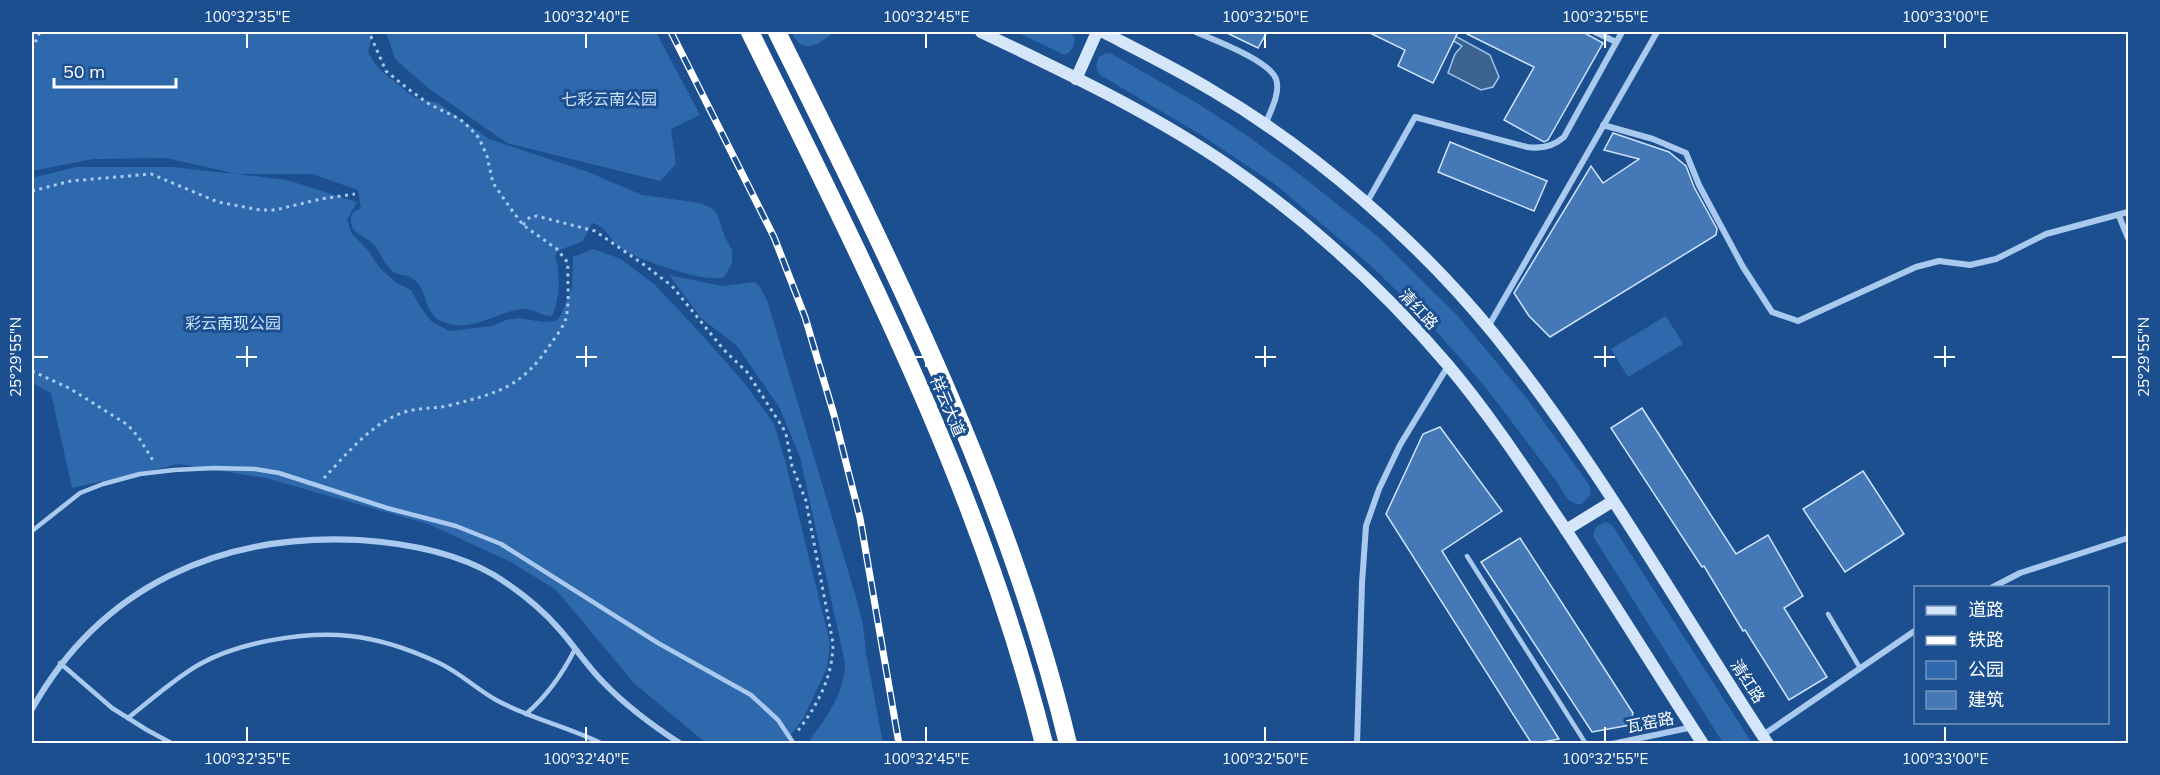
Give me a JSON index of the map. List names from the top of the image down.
{
  "streets": {
    "highway": ["祥云大道"],
    "main road": ["清红路"],
    "street": ["瓦窑路"]
  },
  "crossings": [
    ["清红路", "瓦窑路"]
  ],
  "parks": ["七彩云南公园", "彩云南现公园"],
  "legend": [
    "道路",
    "铁路",
    "公园",
    "建筑"
  ],
  "scale_bar": "50 m",
  "coordinates": [
    "100°32'35\"E",
    "100°32'40\"E",
    "100°32'45\"E",
    "100°32'50\"E",
    "100°32'55\"E",
    "100°33'00\"E",
    "25°29'55\"N"
  ]
}
